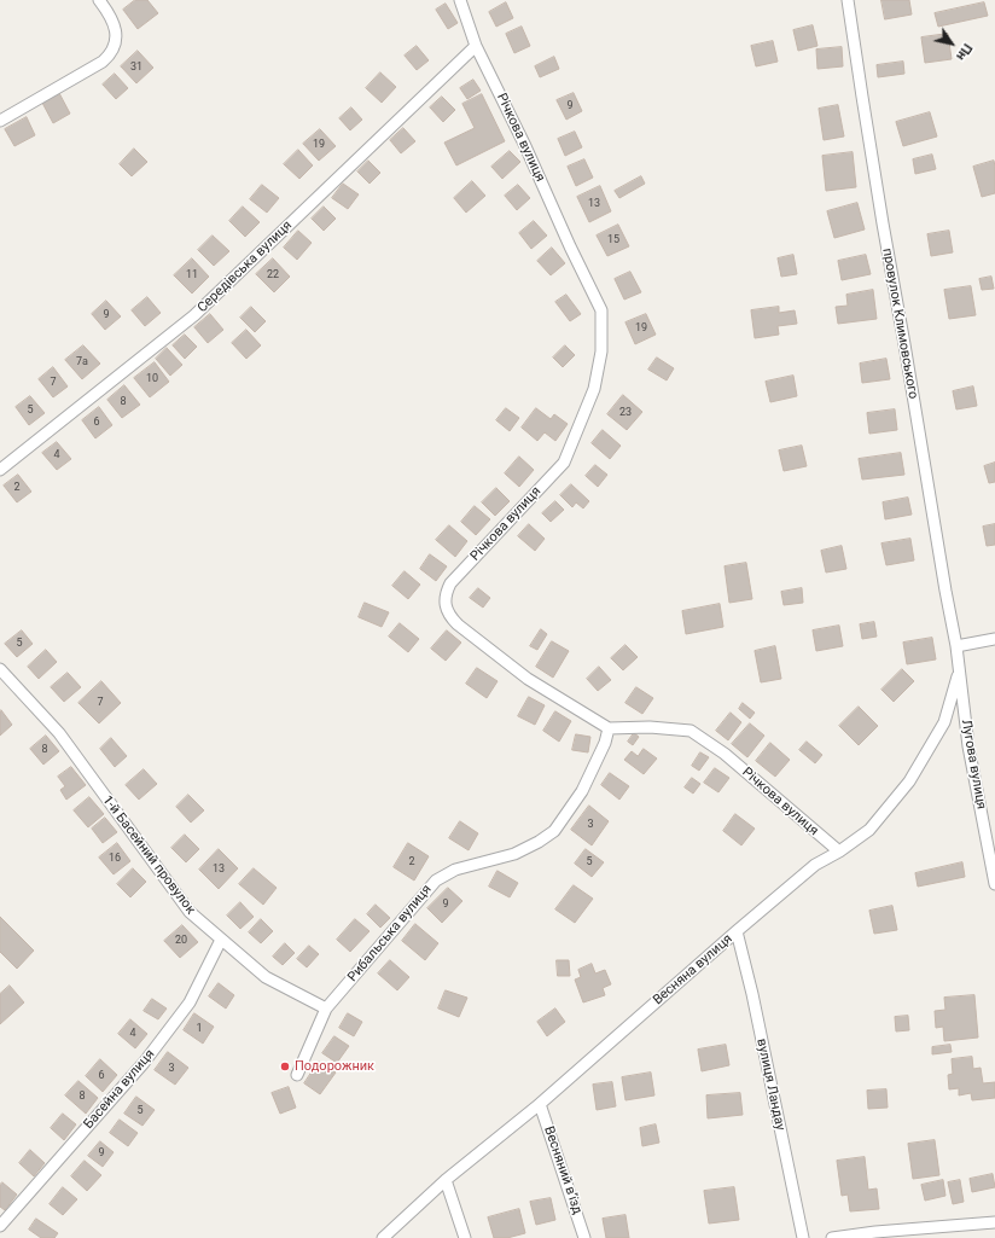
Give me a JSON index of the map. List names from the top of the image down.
{
  "streets": {
    "street": [
      "Річкова вулиця",
      "Середівська вулиця",
      "провулок Климовського",
      "Лугова вулиця",
      "1-й Басейний провулок",
      "Рибальська вулиця",
      "Весняна вулиця",
      "вулиця Ландау",
      "Басейна вулиця",
      "Весняний вʼїзд"
    ]
  },
  "crossings": [
    ["Річкова вулиця", "Середівська вулиця"],
    ["Річкова вулиця", "Рибальська вулиця"],
    ["Річкова вулиця", "Весняна вулиця"],
    ["провулок Климовського", "Лугова вулиця"],
    ["Лугова вулиця", "Весняна вулиця"],
    ["1-й Басейний провулок", "Рибальська вулиця"],
    ["1-й Басейний провулок", "Басейна вулиця"],
    ["Весняна вулиця", "вулиця Ландау"],
    ["Весняна вулиця", "Весняний вʼїзд"]
  ],
  "places": ["Подорожник"],
  "house_numbers": [
    "31",
    "9",
    "19",
    "13",
    "15",
    "11",
    "22",
    "9",
    "19",
    "7а",
    "10",
    "7",
    "8",
    "5",
    "23",
    "6",
    "4",
    "2",
    "5",
    "7",
    "8",
    "3",
    "16",
    "2",
    "5",
    "13",
    "9",
    "20",
    "1",
    "4",
    "3",
    "6",
    "8",
    "5",
    "9"
  ],
  "north": "bottom right"
}
